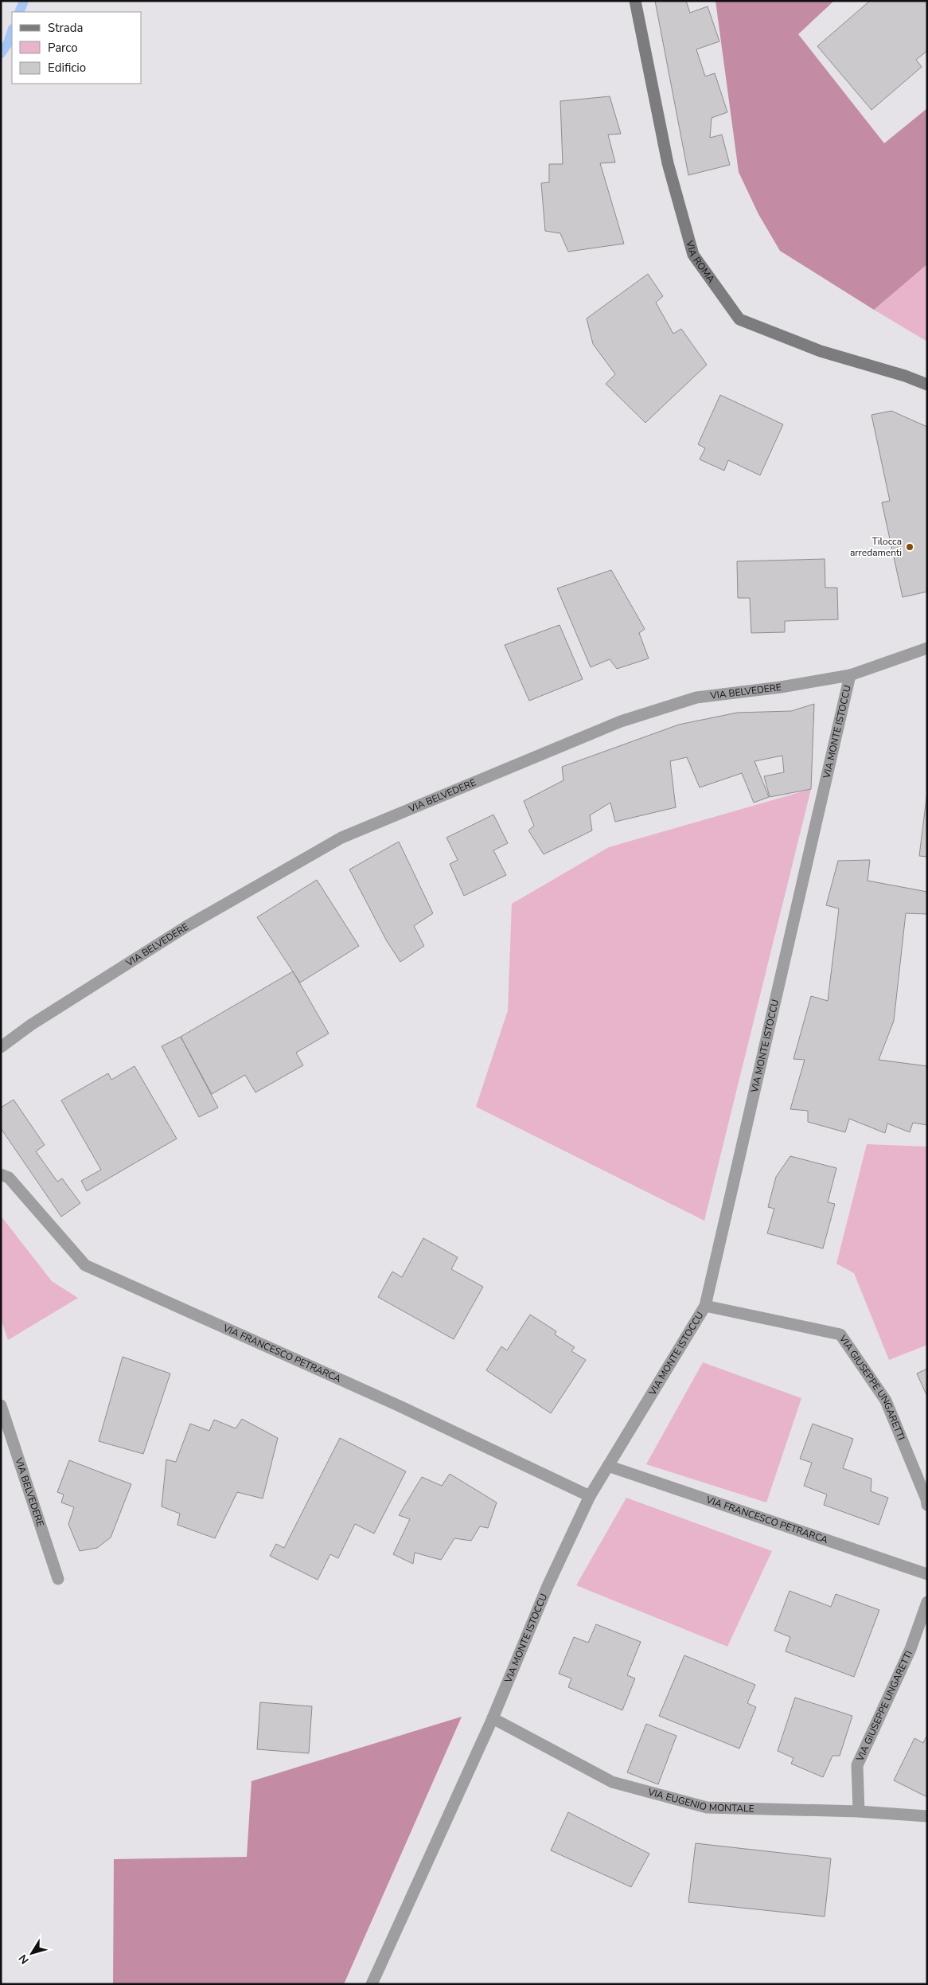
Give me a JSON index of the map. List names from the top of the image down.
{
  "streets": {
    "main road": ["VIA ROMA"],
    "street": [
      "VIA BELVEDERE",
      "VIA MONTE ISTOCCU",
      "VIA FRANCESCO PETRARCA",
      "VIA GIUSEPPE UNGARETTI",
      "VIA EUGENIO MONTALE"
    ]
  },
  "crossings": [
    ["VIA BELVEDERE", "VIA MONTE ISTOCCU"],
    ["VIA MONTE ISTOCCU", "VIA FRANCESCO PETRARCA"],
    ["VIA MONTE ISTOCCU", "VIA GIUSEPPE UNGARETTI"],
    ["VIA MONTE ISTOCCU", "VIA EUGENIO MONTALE"],
    ["VIA GIUSEPPE UNGARETTI", "VIA EUGENIO MONTALE"]
  ],
  "places": ["Tilocca arredamenti"],
  "legend": ["Strada", "Parco", "Edificio"],
  "north": "bottom left"
}
